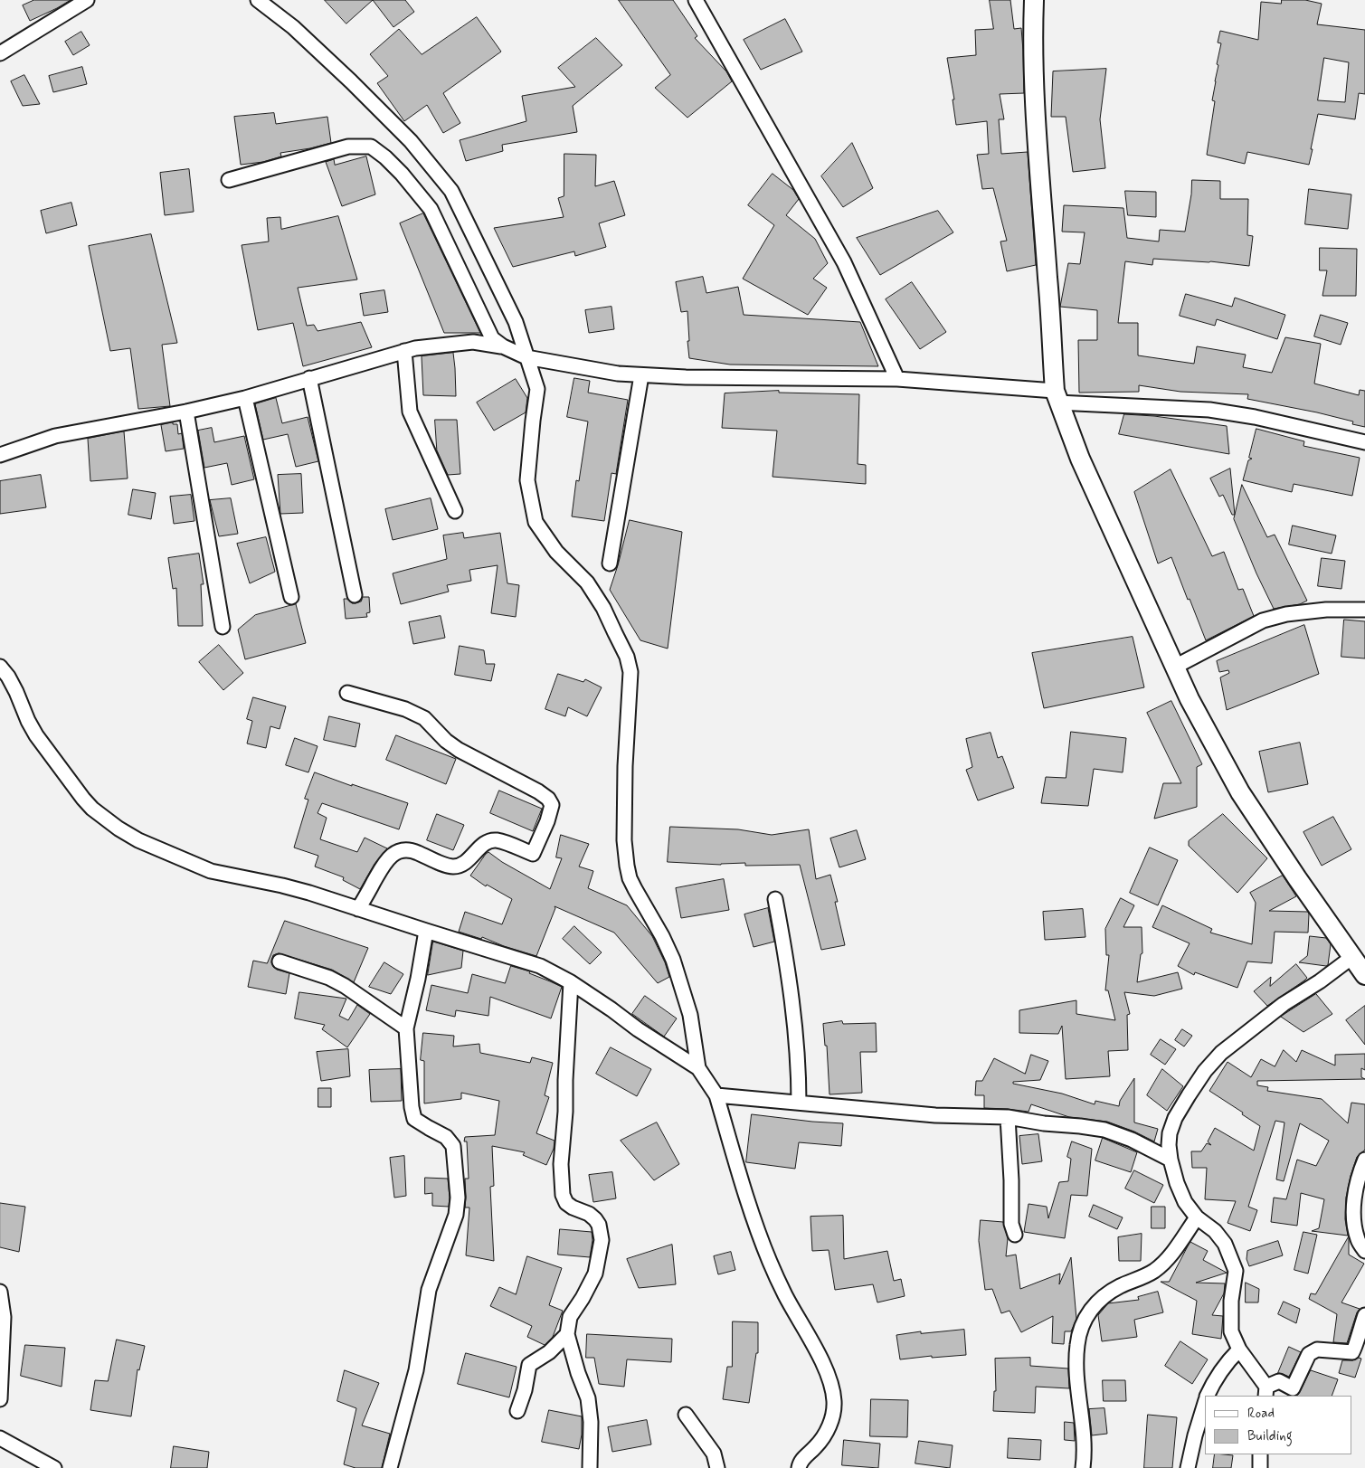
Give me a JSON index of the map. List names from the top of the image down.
{
  "legend": ["Road", "Building"]
}
